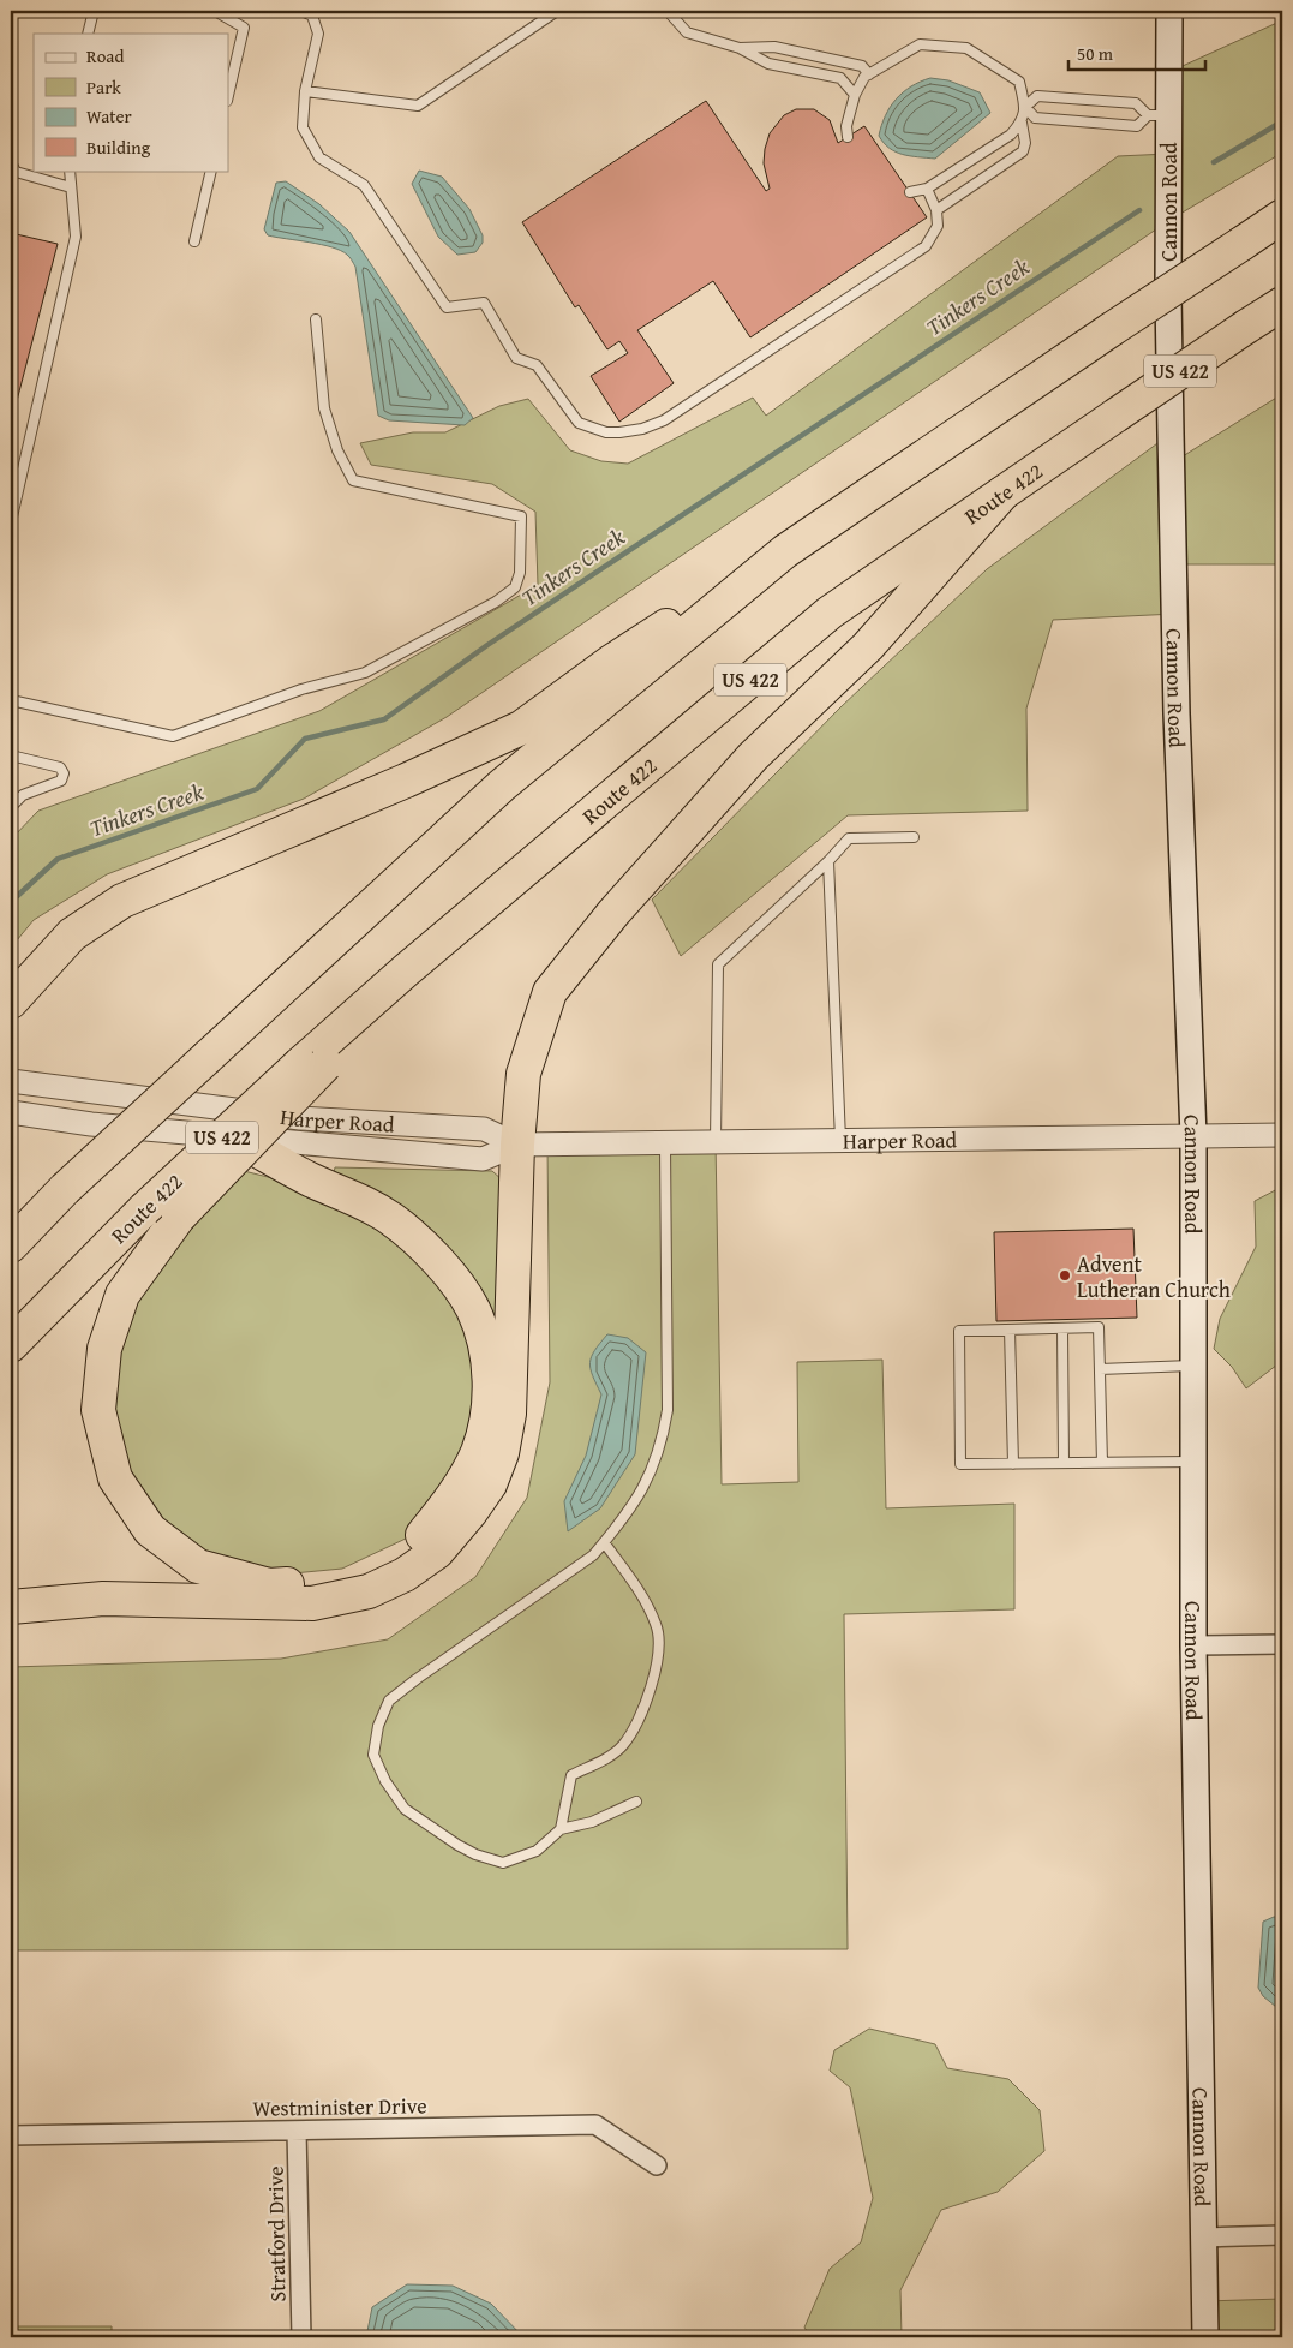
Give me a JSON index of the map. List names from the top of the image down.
{
  "streets": {
    "highway": ["US 422", "Route 422"],
    "main road": ["Cannon Road"],
    "street": ["Harper Road", "Westminister Drive", "Stratford Drive"]
  },
  "crossings": [
    ["Cannon Road", "Harper Road"],
    ["Westminister Drive", "Stratford Drive"]
  ],
  "water": ["Tinkers Creek"],
  "places": ["Advent Lutheran Church"],
  "legend": [
    "Road",
    "Park",
    "Water",
    "Building"
  ],
  "scale_bar": "50 m"
}
